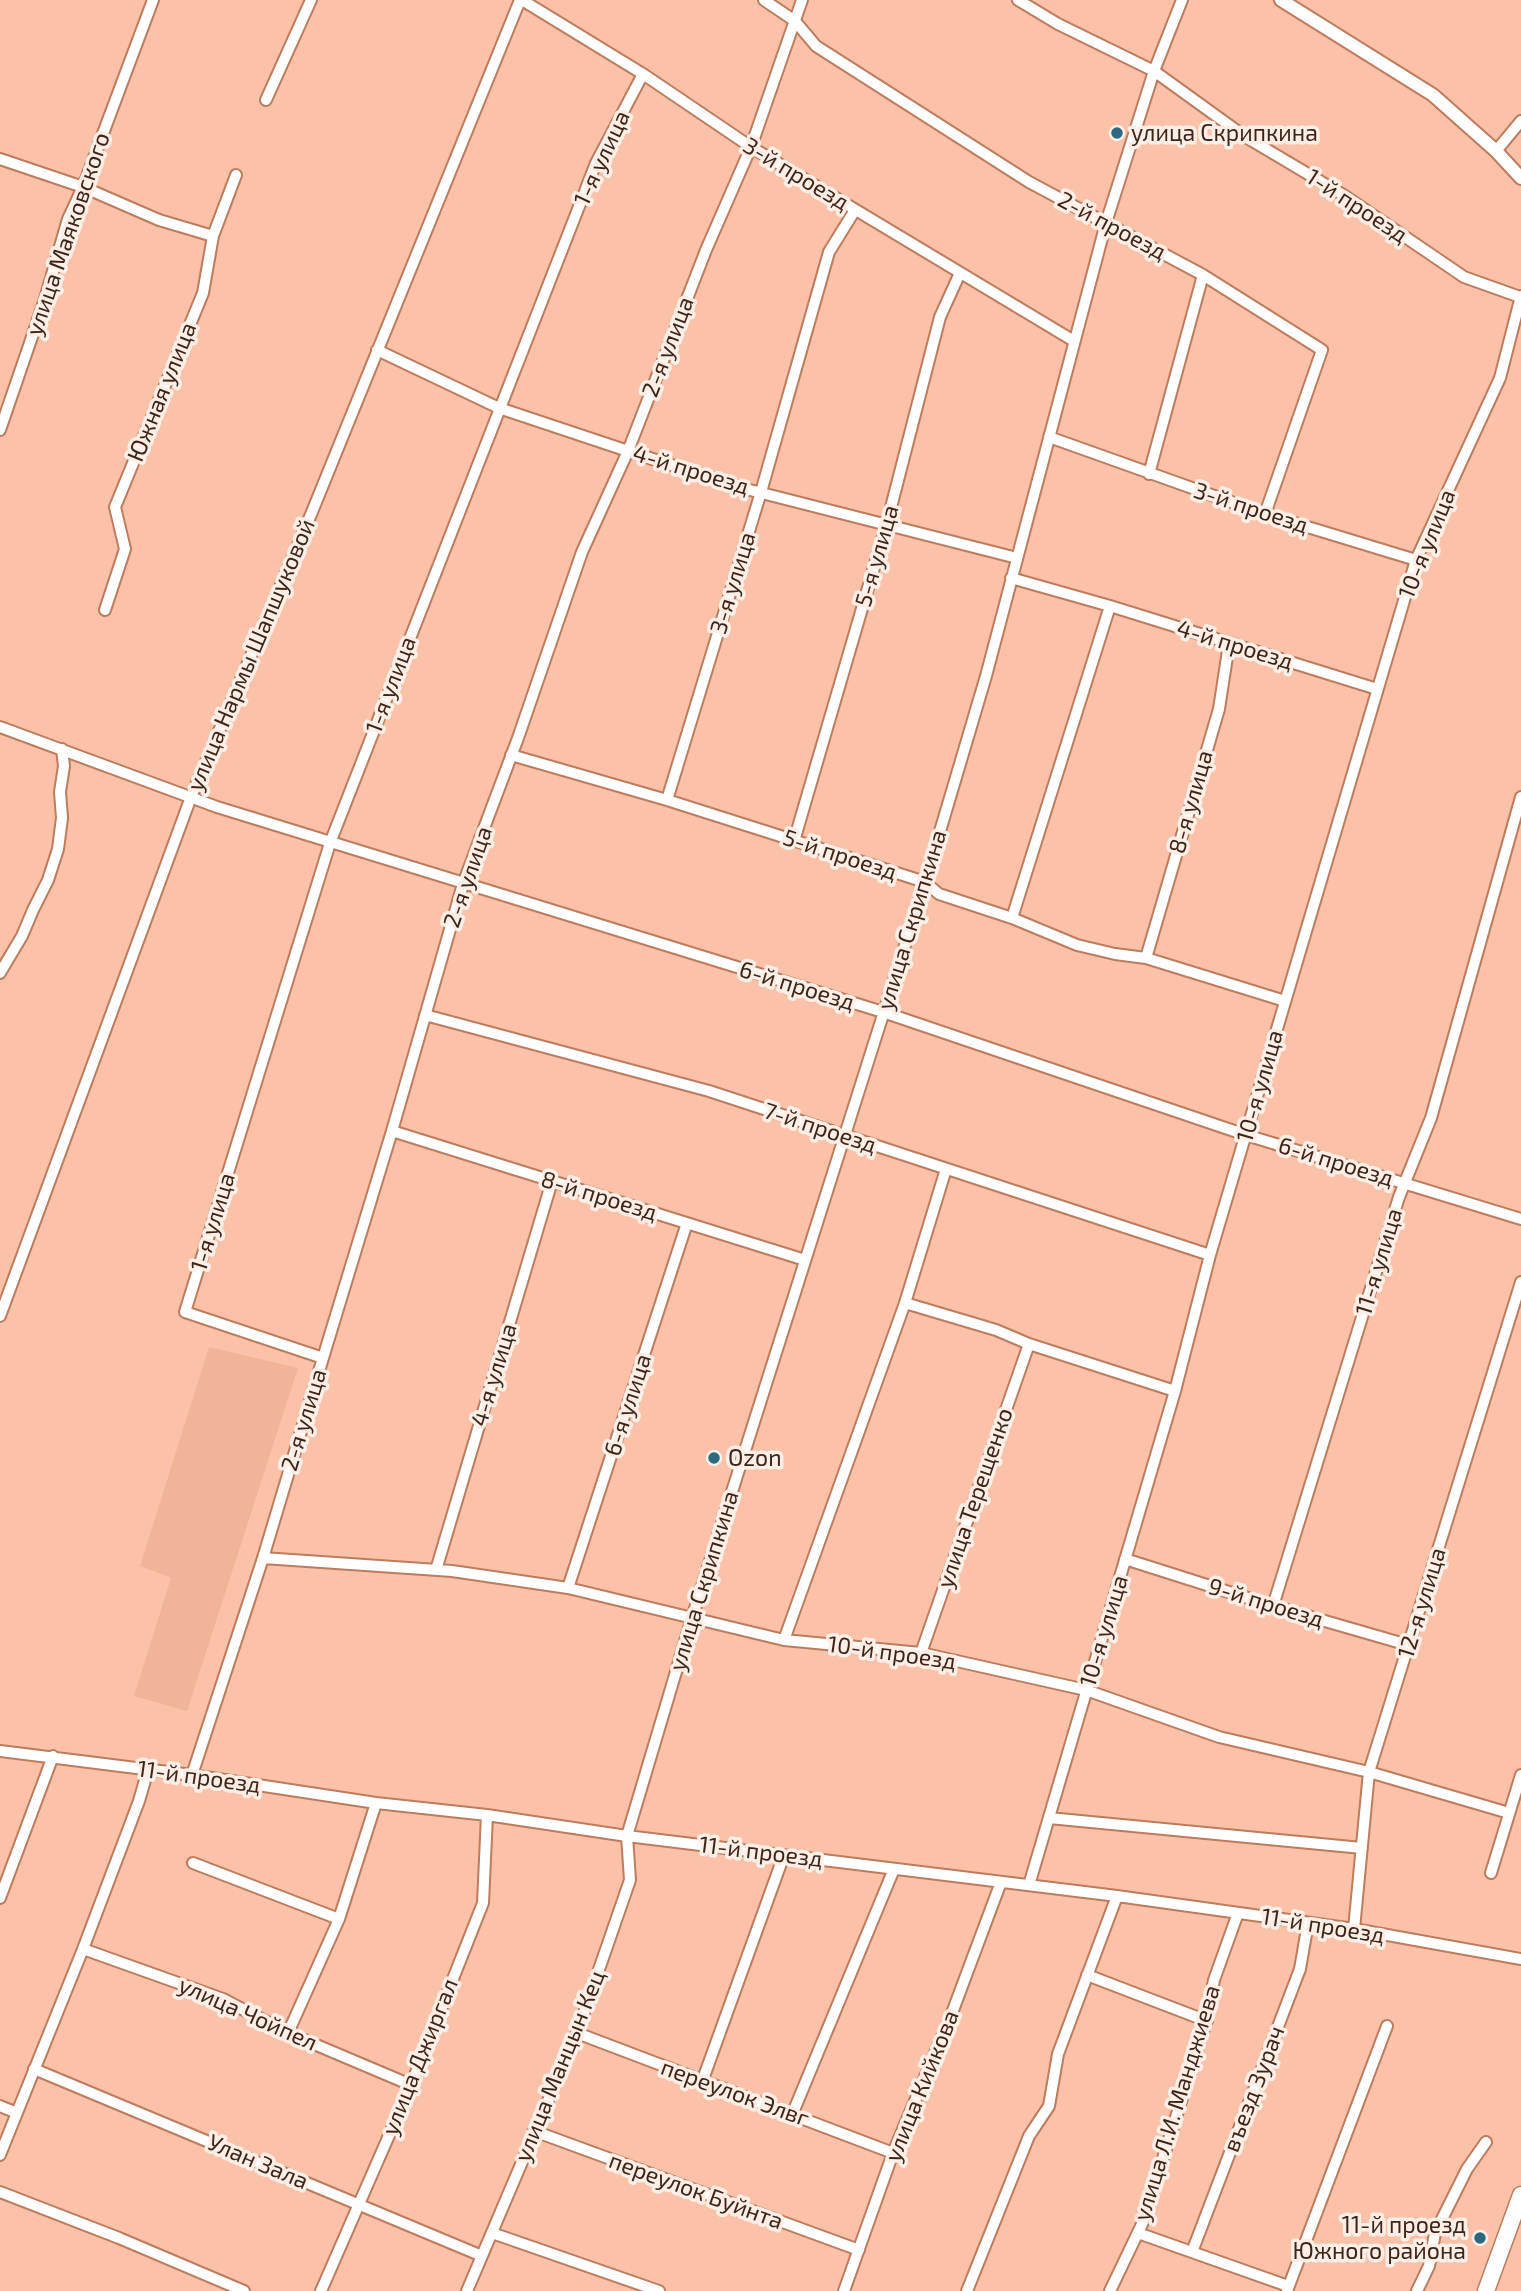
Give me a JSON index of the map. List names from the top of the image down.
{
  "streets": {
    "street": [
      "1-я улица",
      "3-й проезд",
      "1-й проезд",
      "2-й проезд",
      "улица Маяковского",
      "2-я улица",
      "Южная улица",
      "4-й проезд",
      "10-я улица",
      "5-я улица",
      "3-я улица",
      "улица Нармы Шапшуковой",
      "8-я улица",
      "5-й проезд",
      "улица Скрипкина",
      "6-й проезд",
      "7-й проезд",
      "8-й проезд",
      "11-я улица",
      "4-я улица",
      "6-я улица",
      "улица Терещенко",
      "9-й проезд",
      "12-я улица",
      "10-й проезд",
      "11-й проезд",
      "улица Чойпел",
      "улица Джиргал",
      "улица Манцын Кец",
      "улица Кийкова",
      "въезд Зурач",
      "переулок Элвг",
      "улица Л.И. Манджиева",
      "Улан Зала",
      "переулок Буйнта"
    ]
  },
  "crossings": [
    ["1-я улица", "3-й проезд"],
    ["1-я улица", "2-я улица"],
    ["1-я улица", "4-й проезд"],
    ["1-я улица", "6-й проезд"],
    ["3-й проезд", "2-й проезд"],
    ["3-й проезд", "2-я улица"],
    ["3-й проезд", "10-я улица"],
    ["3-й проезд", "5-я улица"],
    ["3-й проезд", "3-я улица"],
    ["3-й проезд", "улица Нармы Шапшуковой"],
    ["3-й проезд", "улица Скрипкина"],
    ["1-й проезд", "10-я улица"],
    ["1-й проезд", "улица Скрипкина"],
    ["2-й проезд", "2-я улица"],
    ["2-й проезд", "улица Скрипкина"],
    ["2-я улица", "4-й проезд"],
    ["2-я улица", "5-й проезд"],
    ["2-я улица", "6-й проезд"],
    ["2-я улица", "7-й проезд"],
    ["2-я улица", "8-й проезд"],
    ["2-я улица", "10-й проезд"],
    ["2-я улица", "11-й проезд"],
    ["4-й проезд", "10-я улица"],
    ["4-й проезд", "5-я улица"],
    ["4-й проезд", "3-я улица"],
    ["4-й проезд", "улица Нармы Шапшуковой"],
    ["4-й проезд", "8-я улица"],
    ["4-й проезд", "улица Скрипкина"],
    ["10-я улица", "5-й проезд"],
    ["10-я улица", "6-й проезд"],
    ["10-я улица", "7-й проезд"],
    ["10-я улица", "9-й проезд"],
    ["10-я улица", "10-й проезд"],
    ["10-я улица", "11-й проезд"],
    ["5-я улица", "5-й проезд"],
    ["3-я улица", "5-й проезд"],
    ["улица Нармы Шапшуковой", "6-й проезд"],
    ["8-я улица", "5-й проезд"],
    ["5-й проезд", "улица Скрипкина"],
    ["улица Скрипкина", "6-й проезд"],
    ["улица Скрипкина", "7-й проезд"],
    ["улица Скрипкина", "8-й проезд"],
    ["улица Скрипкина", "10-й проезд"],
    ["улица Скрипкина", "11-й проезд"],
    ["улица Скрипкина", "улица Манцын Кец"],
    ["6-й проезд", "11-я улица"],
    ["8-й проезд", "4-я улица"],
    ["8-й проезд", "6-я улица"],
    ["11-я улица", "9-й проезд"],
    ["4-я улица", "10-й проезд"],
    ["6-я улица", "10-й проезд"],
    ["улица Терещенко", "10-й проезд"],
    ["9-й проезд", "12-я улица"],
    ["12-я улица", "10-й проезд"],
    ["12-я улица", "11-й проезд"],
    ["11-й проезд", "улица Джиргал"],
    ["11-й проезд", "улица Манцын Кец"],
    ["11-й проезд", "улица Кийкова"],
    ["11-й проезд", "въезд Зурач"],
    ["11-й проезд", "улица Л.И. Манджиева"],
    ["улица Чойпел", "улица Джиргал"],
    ["улица Джиргал", "Улан Зала"],
    ["улица Манцын Кец", "переулок Элвг"],
    ["улица Манцын Кец", "Улан Зала"],
    ["улица Манцын Кец", "переулок Буйнта"],
    ["улица Кийкова", "переулок Элвг"],
    ["улица Кийкова", "переулок Буйнта"]
  ],
  "places": ["улица Скрипкина", "Ozon", "11-й проезд Южного района"]
}
